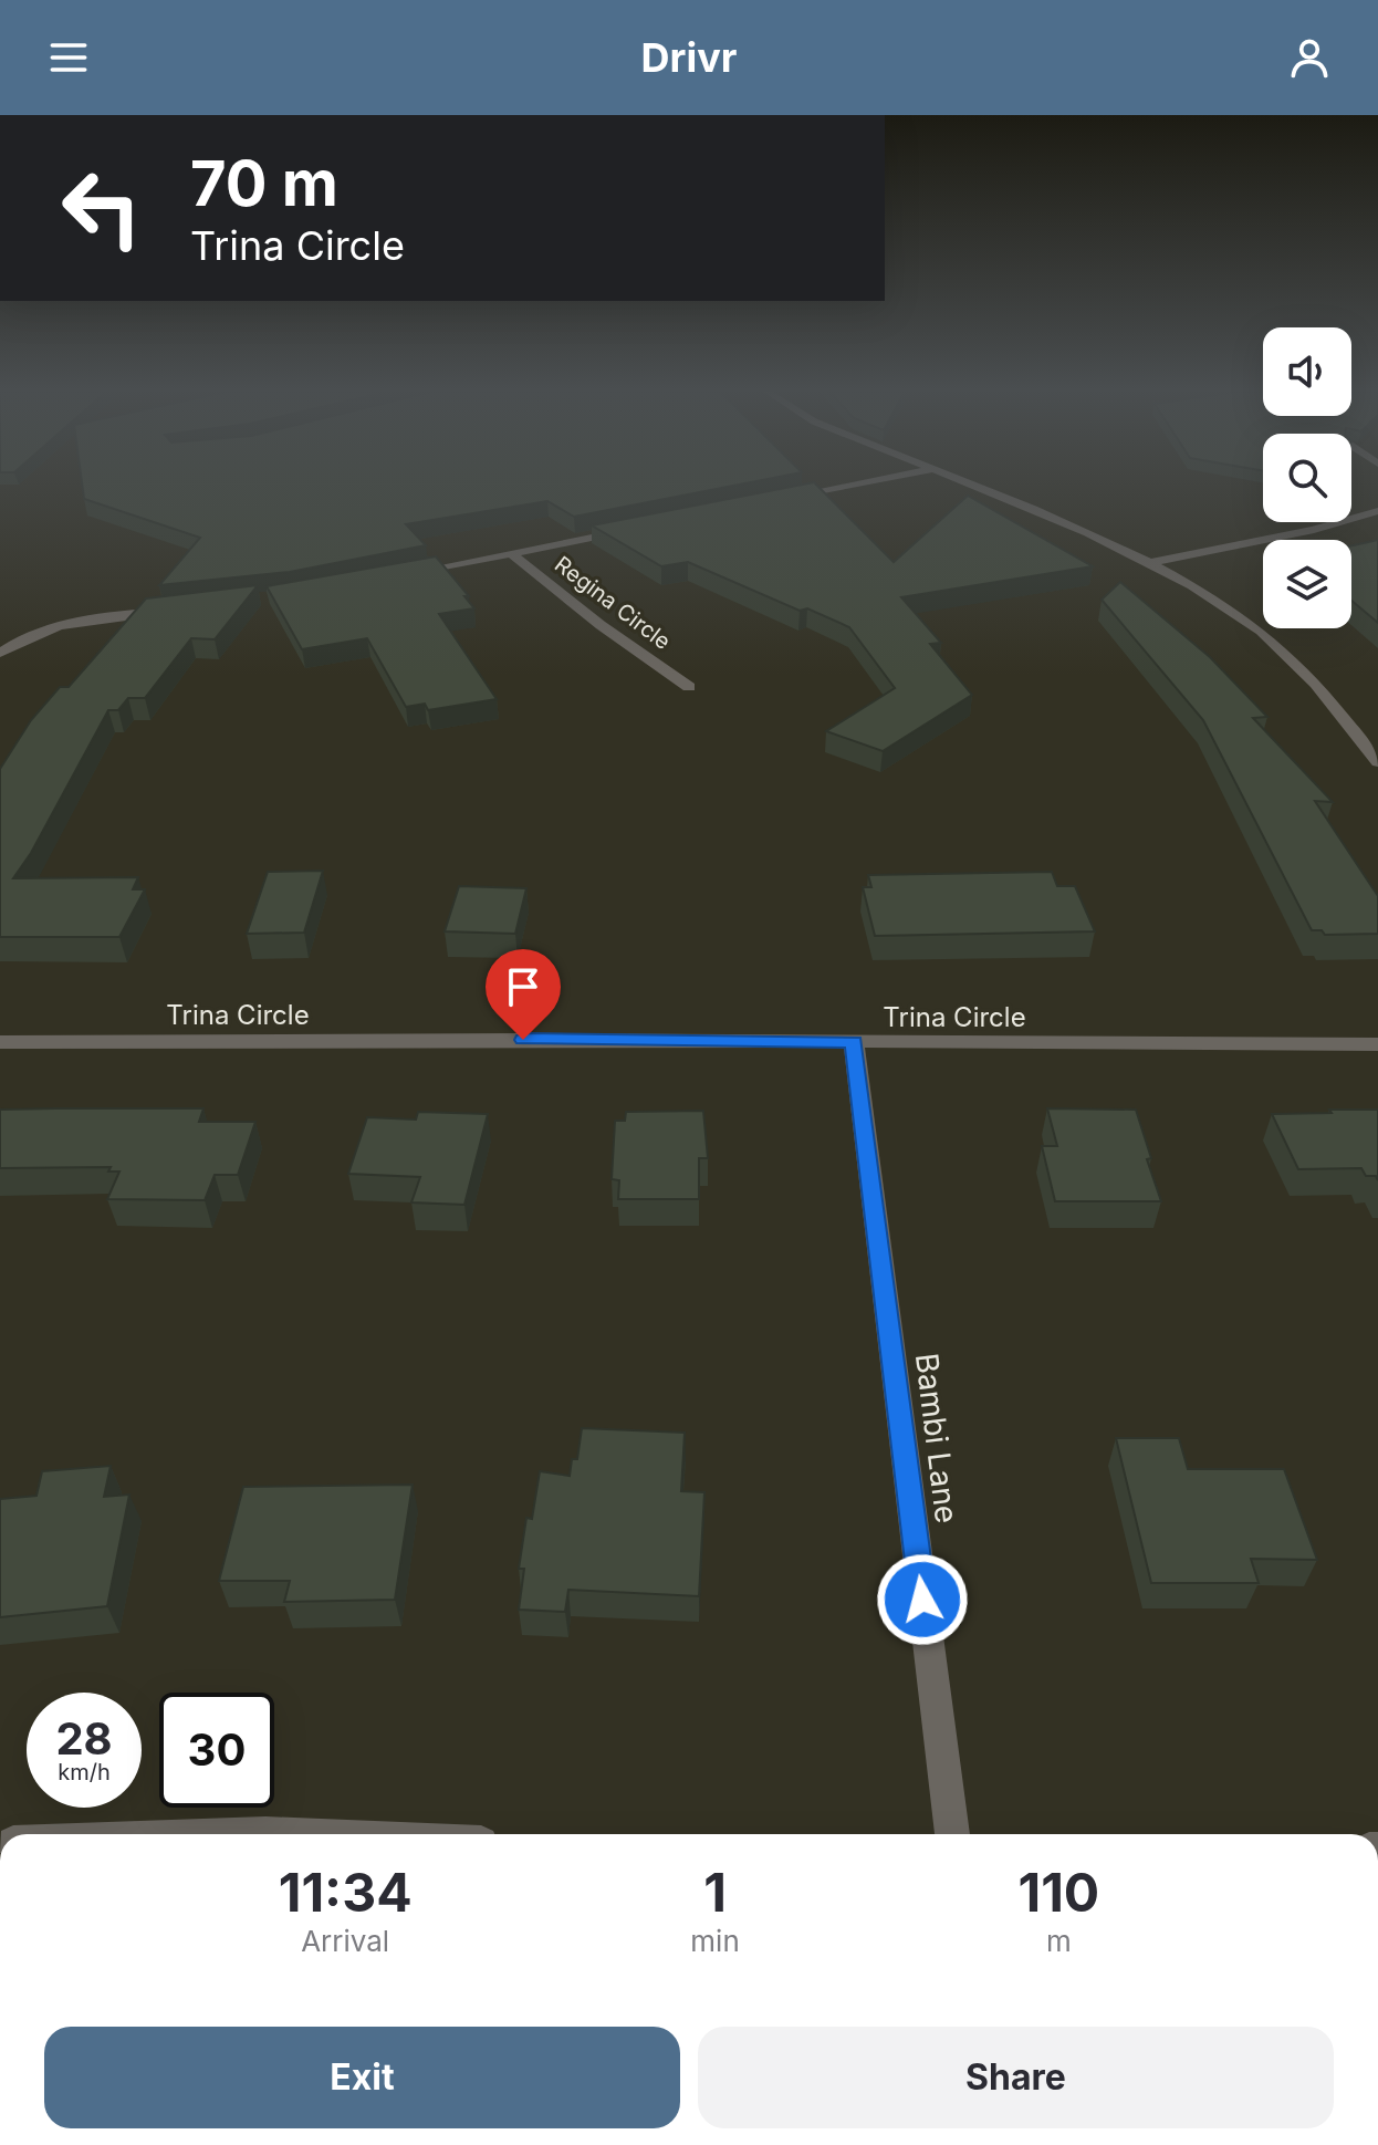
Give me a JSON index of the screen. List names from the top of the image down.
{
  "streets": {
    "street": ["Regina Circle", "Trina Circle", "Bambi Lane"]
  },
  "crossings": [
    ["Trina Circle", "Bambi Lane"]
  ],
  "page": {
    "header": "Drivr",
    "turn": ["70 m", "Trina Circle"],
    "speed": "28 km/h",
    "limit": "30",
    "eta": [
      "11:34",
      "Arrival",
      "1",
      "min",
      "110",
      "m"
    ],
    "buttons": ["Exit", "Share"]
  }
}
